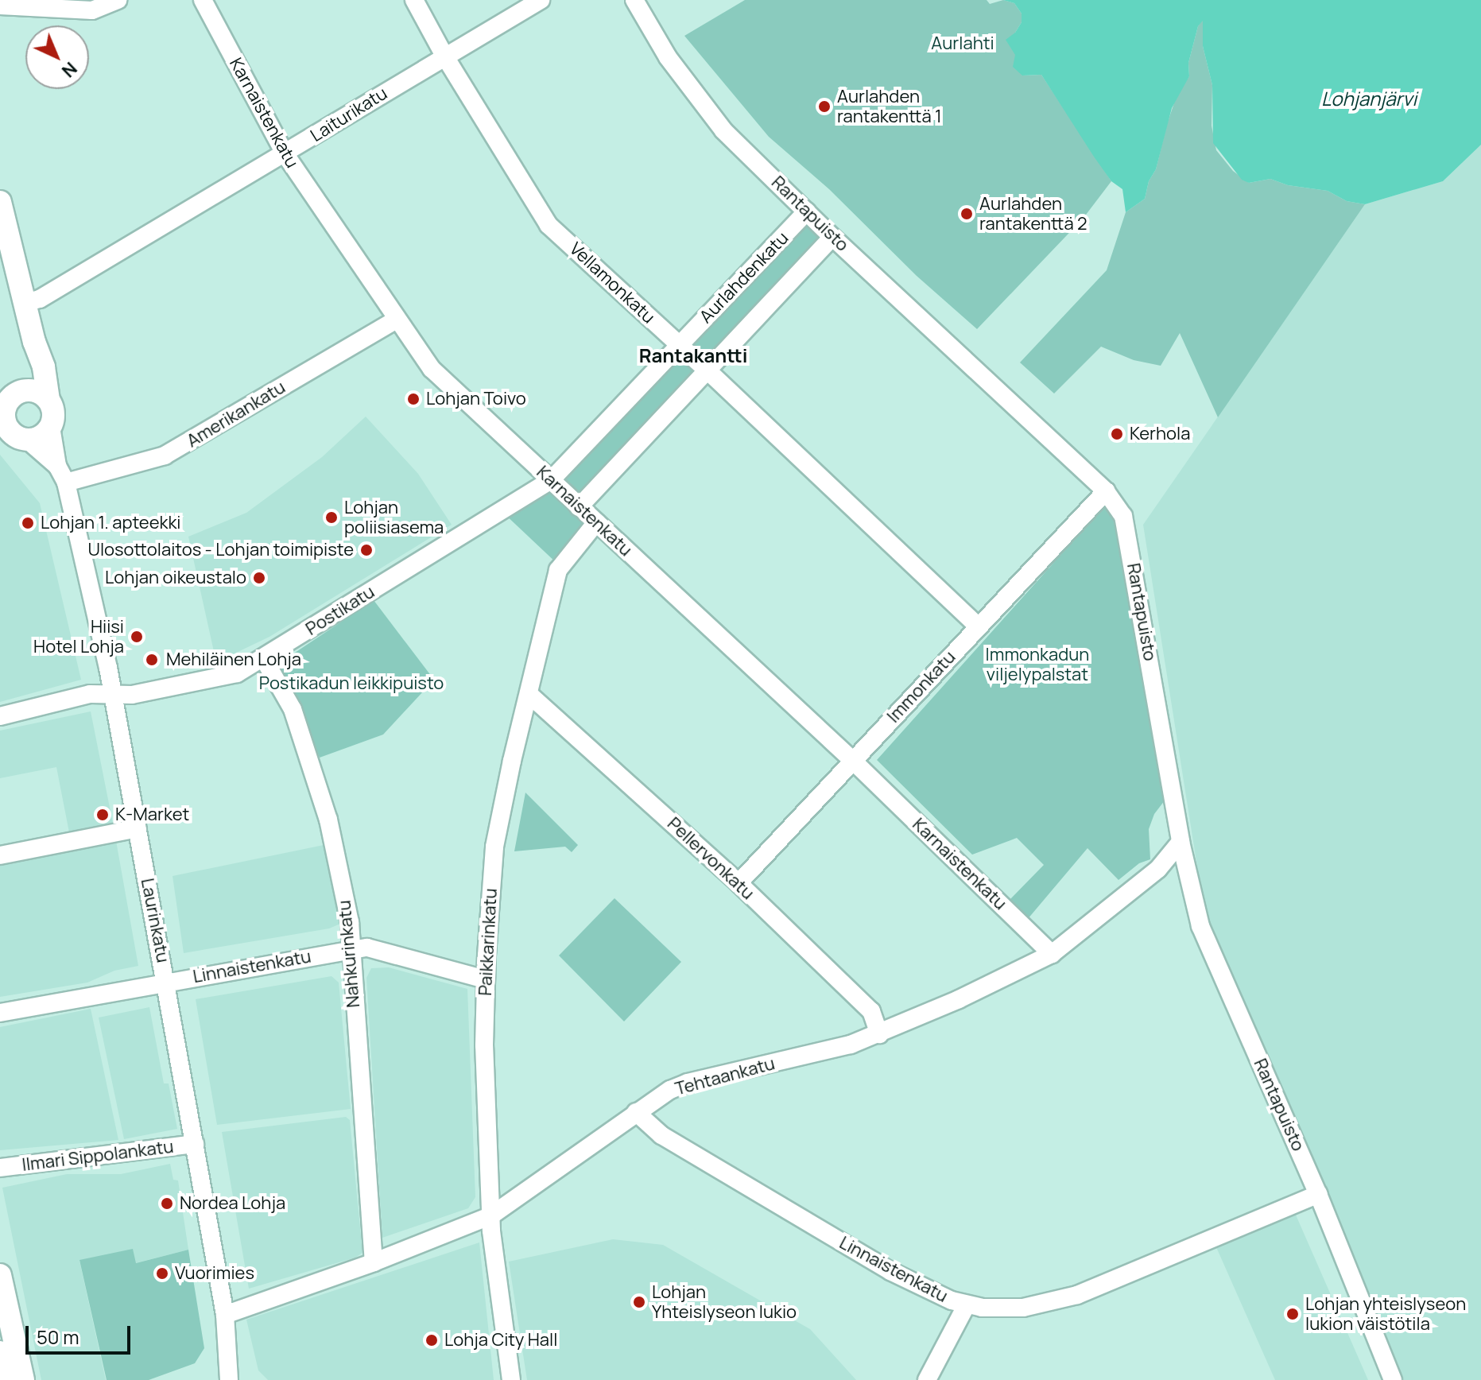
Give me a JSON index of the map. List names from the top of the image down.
{
  "streets": {
    "street": [
      "Karnaistenkatu",
      "Laiturikatu",
      "Rantapuisto",
      "Aurlahdenkatu",
      "Vellamonkatu",
      "Amerikankatu",
      "Postikatu",
      "Immonkatu",
      "Pellervonkatu",
      "Laurinkatu",
      "Paikkarinkatu",
      "Nahkurinkatu",
      "Linnaistenkatu",
      "Tehtaankatu",
      "Ilmari Sippolankatu"
    ]
  },
  "crossings": [
    ["Karnaistenkatu", "Laiturikatu"],
    ["Karnaistenkatu", "Aurlahdenkatu"],
    ["Karnaistenkatu", "Amerikankatu"],
    ["Karnaistenkatu", "Postikatu"],
    ["Karnaistenkatu", "Immonkatu"],
    ["Karnaistenkatu", "Paikkarinkatu"],
    ["Karnaistenkatu", "Tehtaankatu"],
    ["Laiturikatu", "Vellamonkatu"],
    ["Rantapuisto", "Aurlahdenkatu"],
    ["Rantapuisto", "Immonkatu"],
    ["Rantapuisto", "Linnaistenkatu"],
    ["Rantapuisto", "Tehtaankatu"],
    ["Aurlahdenkatu", "Vellamonkatu"],
    ["Aurlahdenkatu", "Postikatu"],
    ["Vellamonkatu", "Immonkatu"],
    ["Amerikankatu", "Laurinkatu"],
    ["Postikatu", "Laurinkatu"],
    ["Postikatu", "Nahkurinkatu"],
    ["Immonkatu", "Pellervonkatu"],
    ["Pellervonkatu", "Paikkarinkatu"],
    ["Pellervonkatu", "Tehtaankatu"],
    ["Laurinkatu", "Linnaistenkatu"],
    ["Laurinkatu", "Tehtaankatu"],
    ["Laurinkatu", "Ilmari Sippolankatu"],
    ["Paikkarinkatu", "Linnaistenkatu"],
    ["Paikkarinkatu", "Tehtaankatu"],
    ["Nahkurinkatu", "Linnaistenkatu"],
    ["Nahkurinkatu", "Tehtaankatu"],
    ["Linnaistenkatu", "Tehtaankatu"]
  ],
  "districts": ["Rantakantti"],
  "water": ["Lohjanjärvi"],
  "parks": ["Aurlahti", "Immonkadun viljelypalstat", "Postikadun leikkipuisto"],
  "places": [
    "Aurlahden rantakenttä 1",
    "Aurlahden rantakenttä 2",
    "Lohjan Toivo",
    "Kerhola",
    "Lohjan poliisiasema",
    "Lohjan 1. apteekki",
    "Ulosottolaitos - Lohjan toimipiste",
    "Lohjan oikeustalo",
    "Hiisi Hotel Lohja",
    "Mehiläinen Lohja",
    "K-Market",
    "Nordea Lohja",
    "Vuorimies",
    "Lohjan Yhteislyseon lukio",
    "Lohjan yhteislyseon lukion väistötila",
    "Lohja City Hall"
  ],
  "scale_bar": "50 m",
  "north": "bottom right"
}
